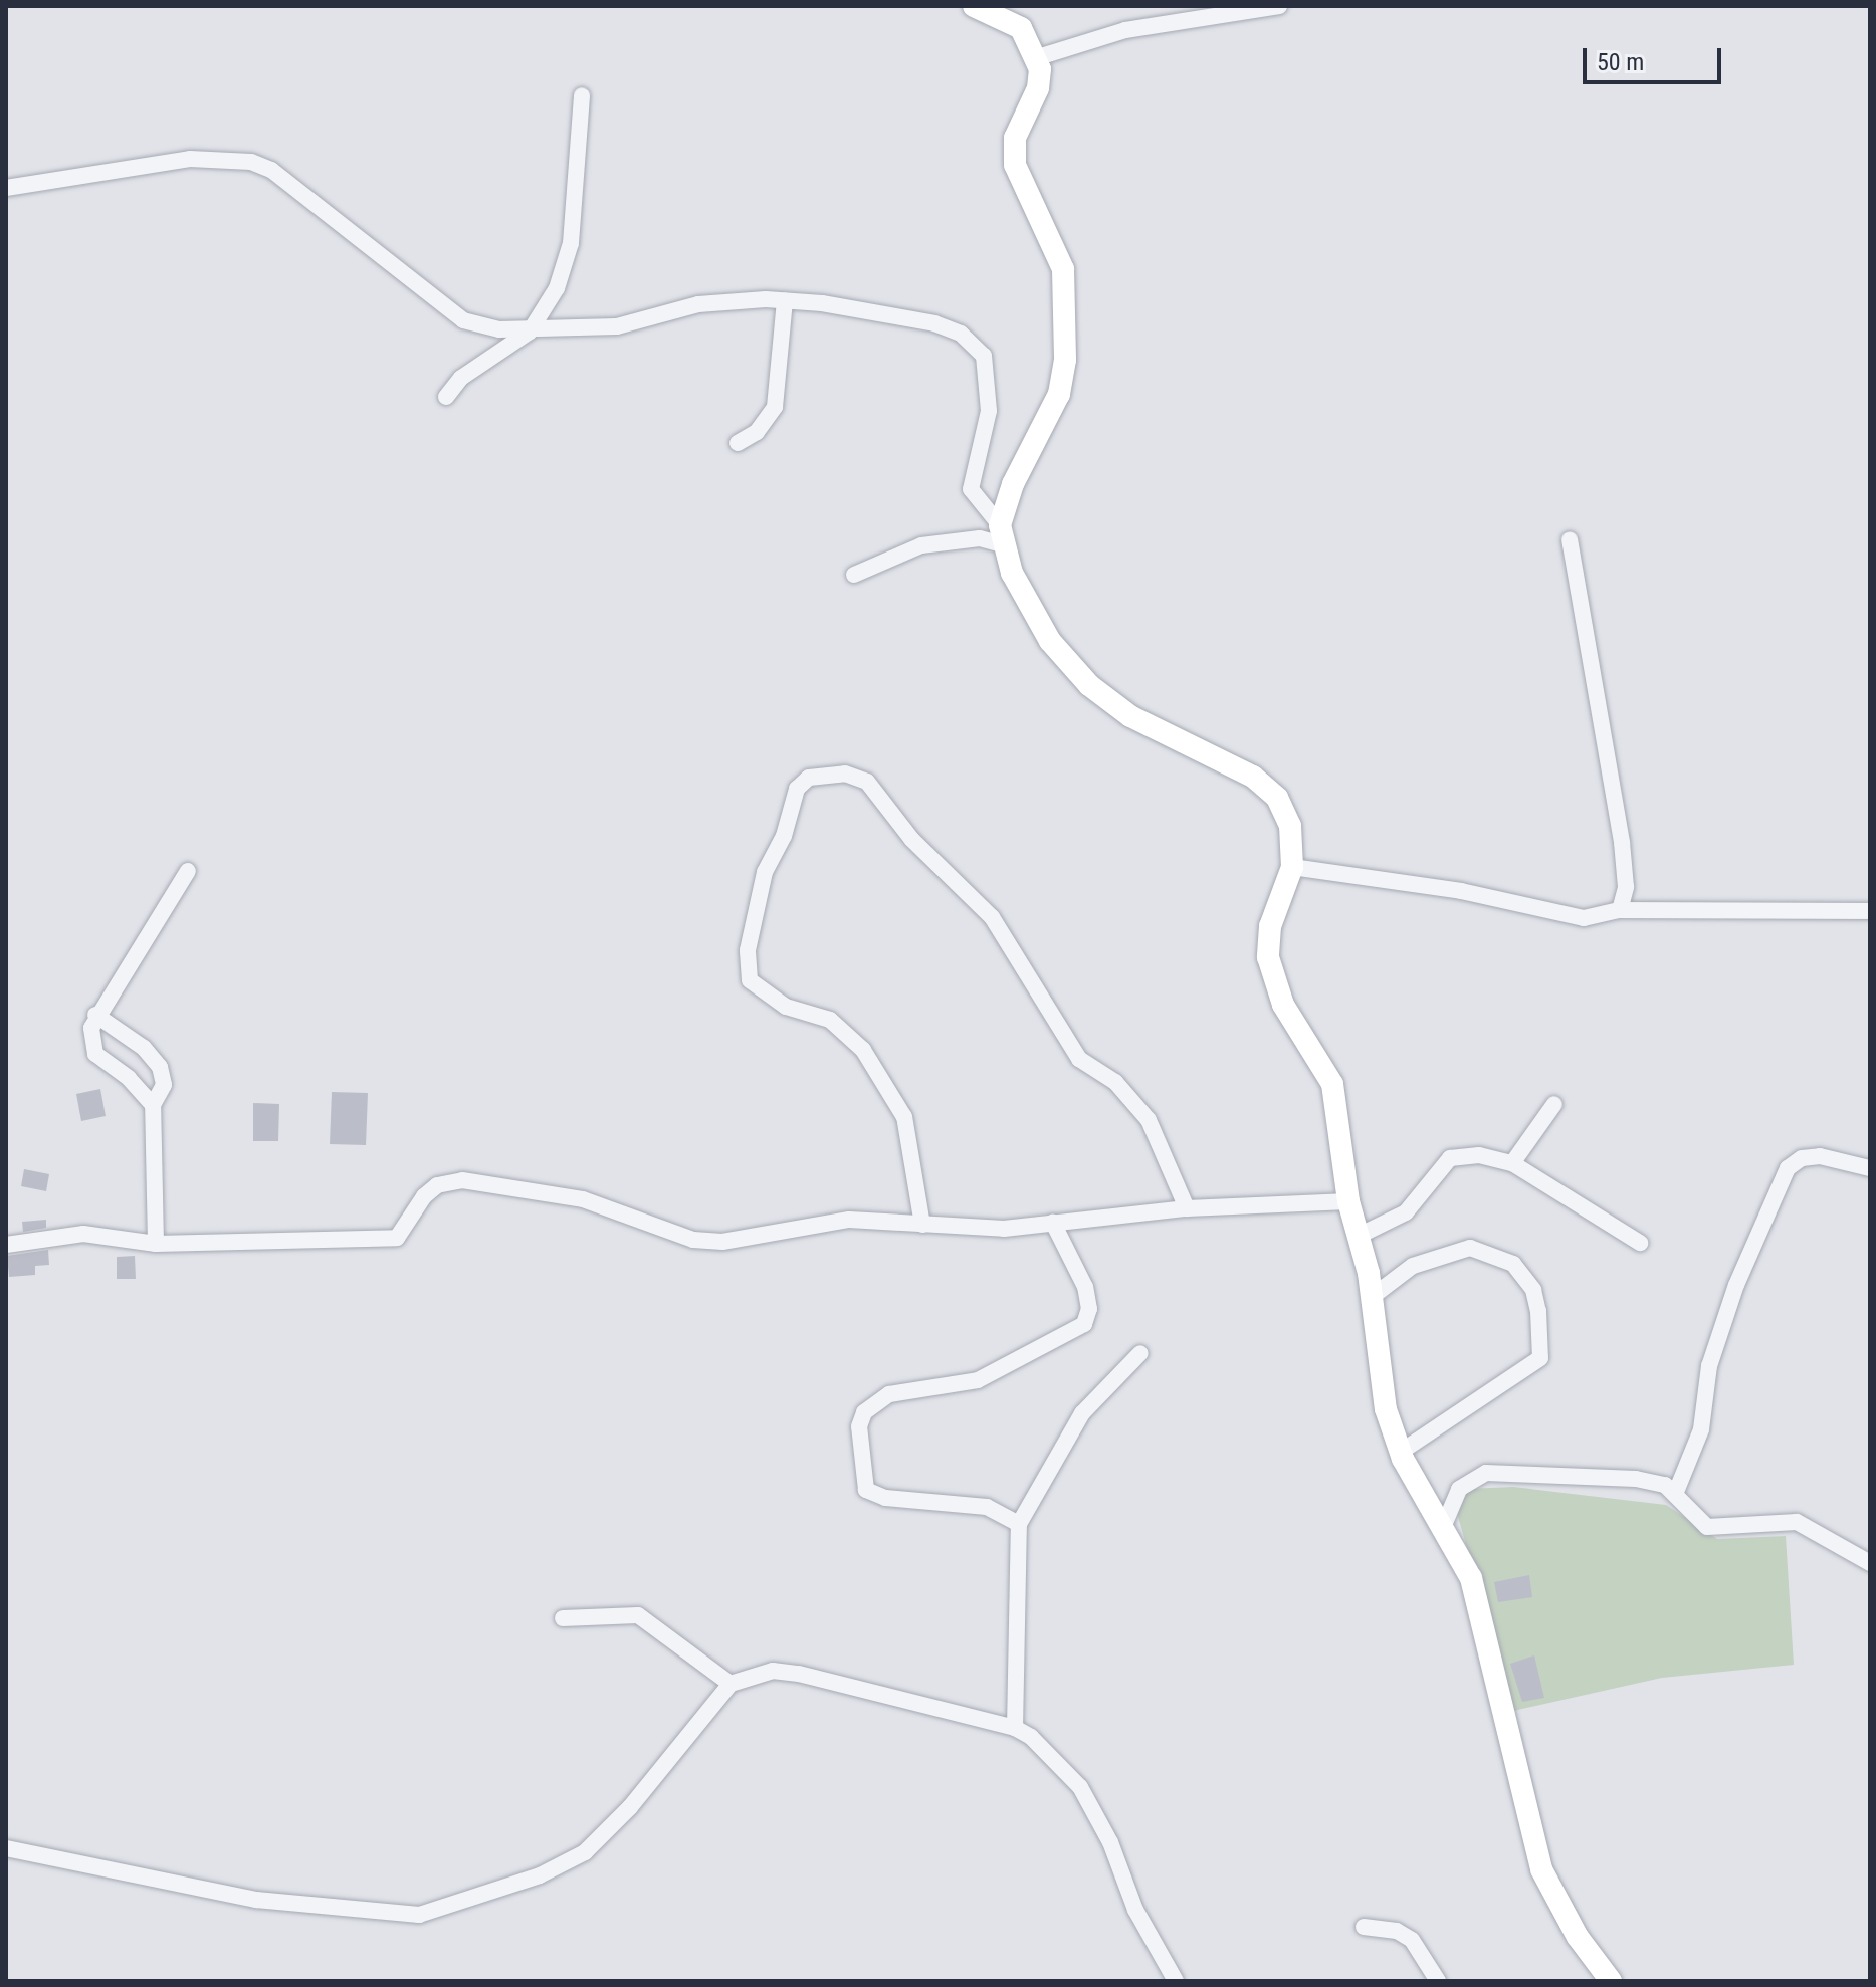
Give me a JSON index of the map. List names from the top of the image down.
{
  "scale_bar": "50 m"
}
